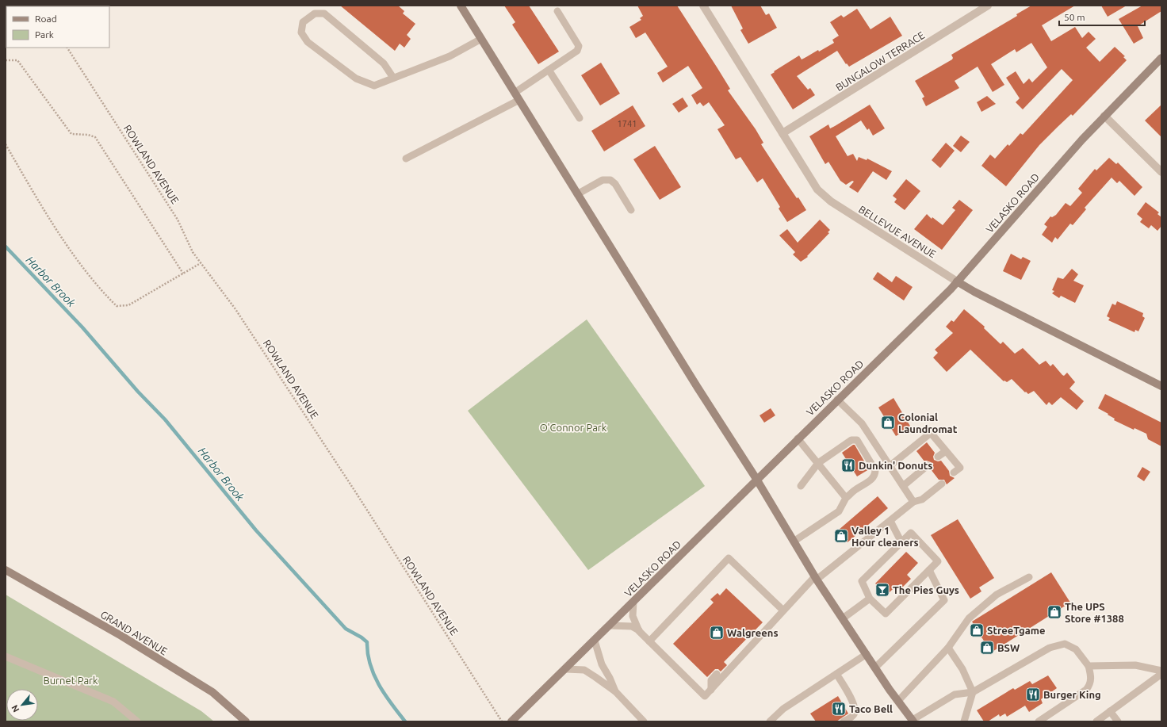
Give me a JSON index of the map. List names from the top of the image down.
{
  "streets": {
    "street": [
      "BUNGALOW TERRACE",
      "VELASKO ROAD",
      "BELLEVUE AVENUE",
      "GRAND AVENUE"
    ],
    "path": ["ROWLAND AVENUE"]
  },
  "crossings": [
    ["BUNGALOW TERRACE", "BELLEVUE AVENUE"],
    ["VELASKO ROAD", "BELLEVUE AVENUE"]
  ],
  "water": ["Harbor Brook"],
  "parks": ["O'Connor Park", "Burnet Park"],
  "places": {
    "shop": [
      "Colonial Laundromat",
      "Valley 1 Hour cleaners",
      "The UPS Store #1388",
      "StreeTgame",
      "Walgreens",
      "BSW"
    ],
    "restaurant": ["Dunkin' Donuts", "Burger King", "Taco Bell"],
    "bar": ["The Pies Guys"]
  },
  "house_numbers": ["1741"],
  "legend": ["Road", "Park"],
  "scale_bar": "50 m",
  "north": "bottom left"
}
